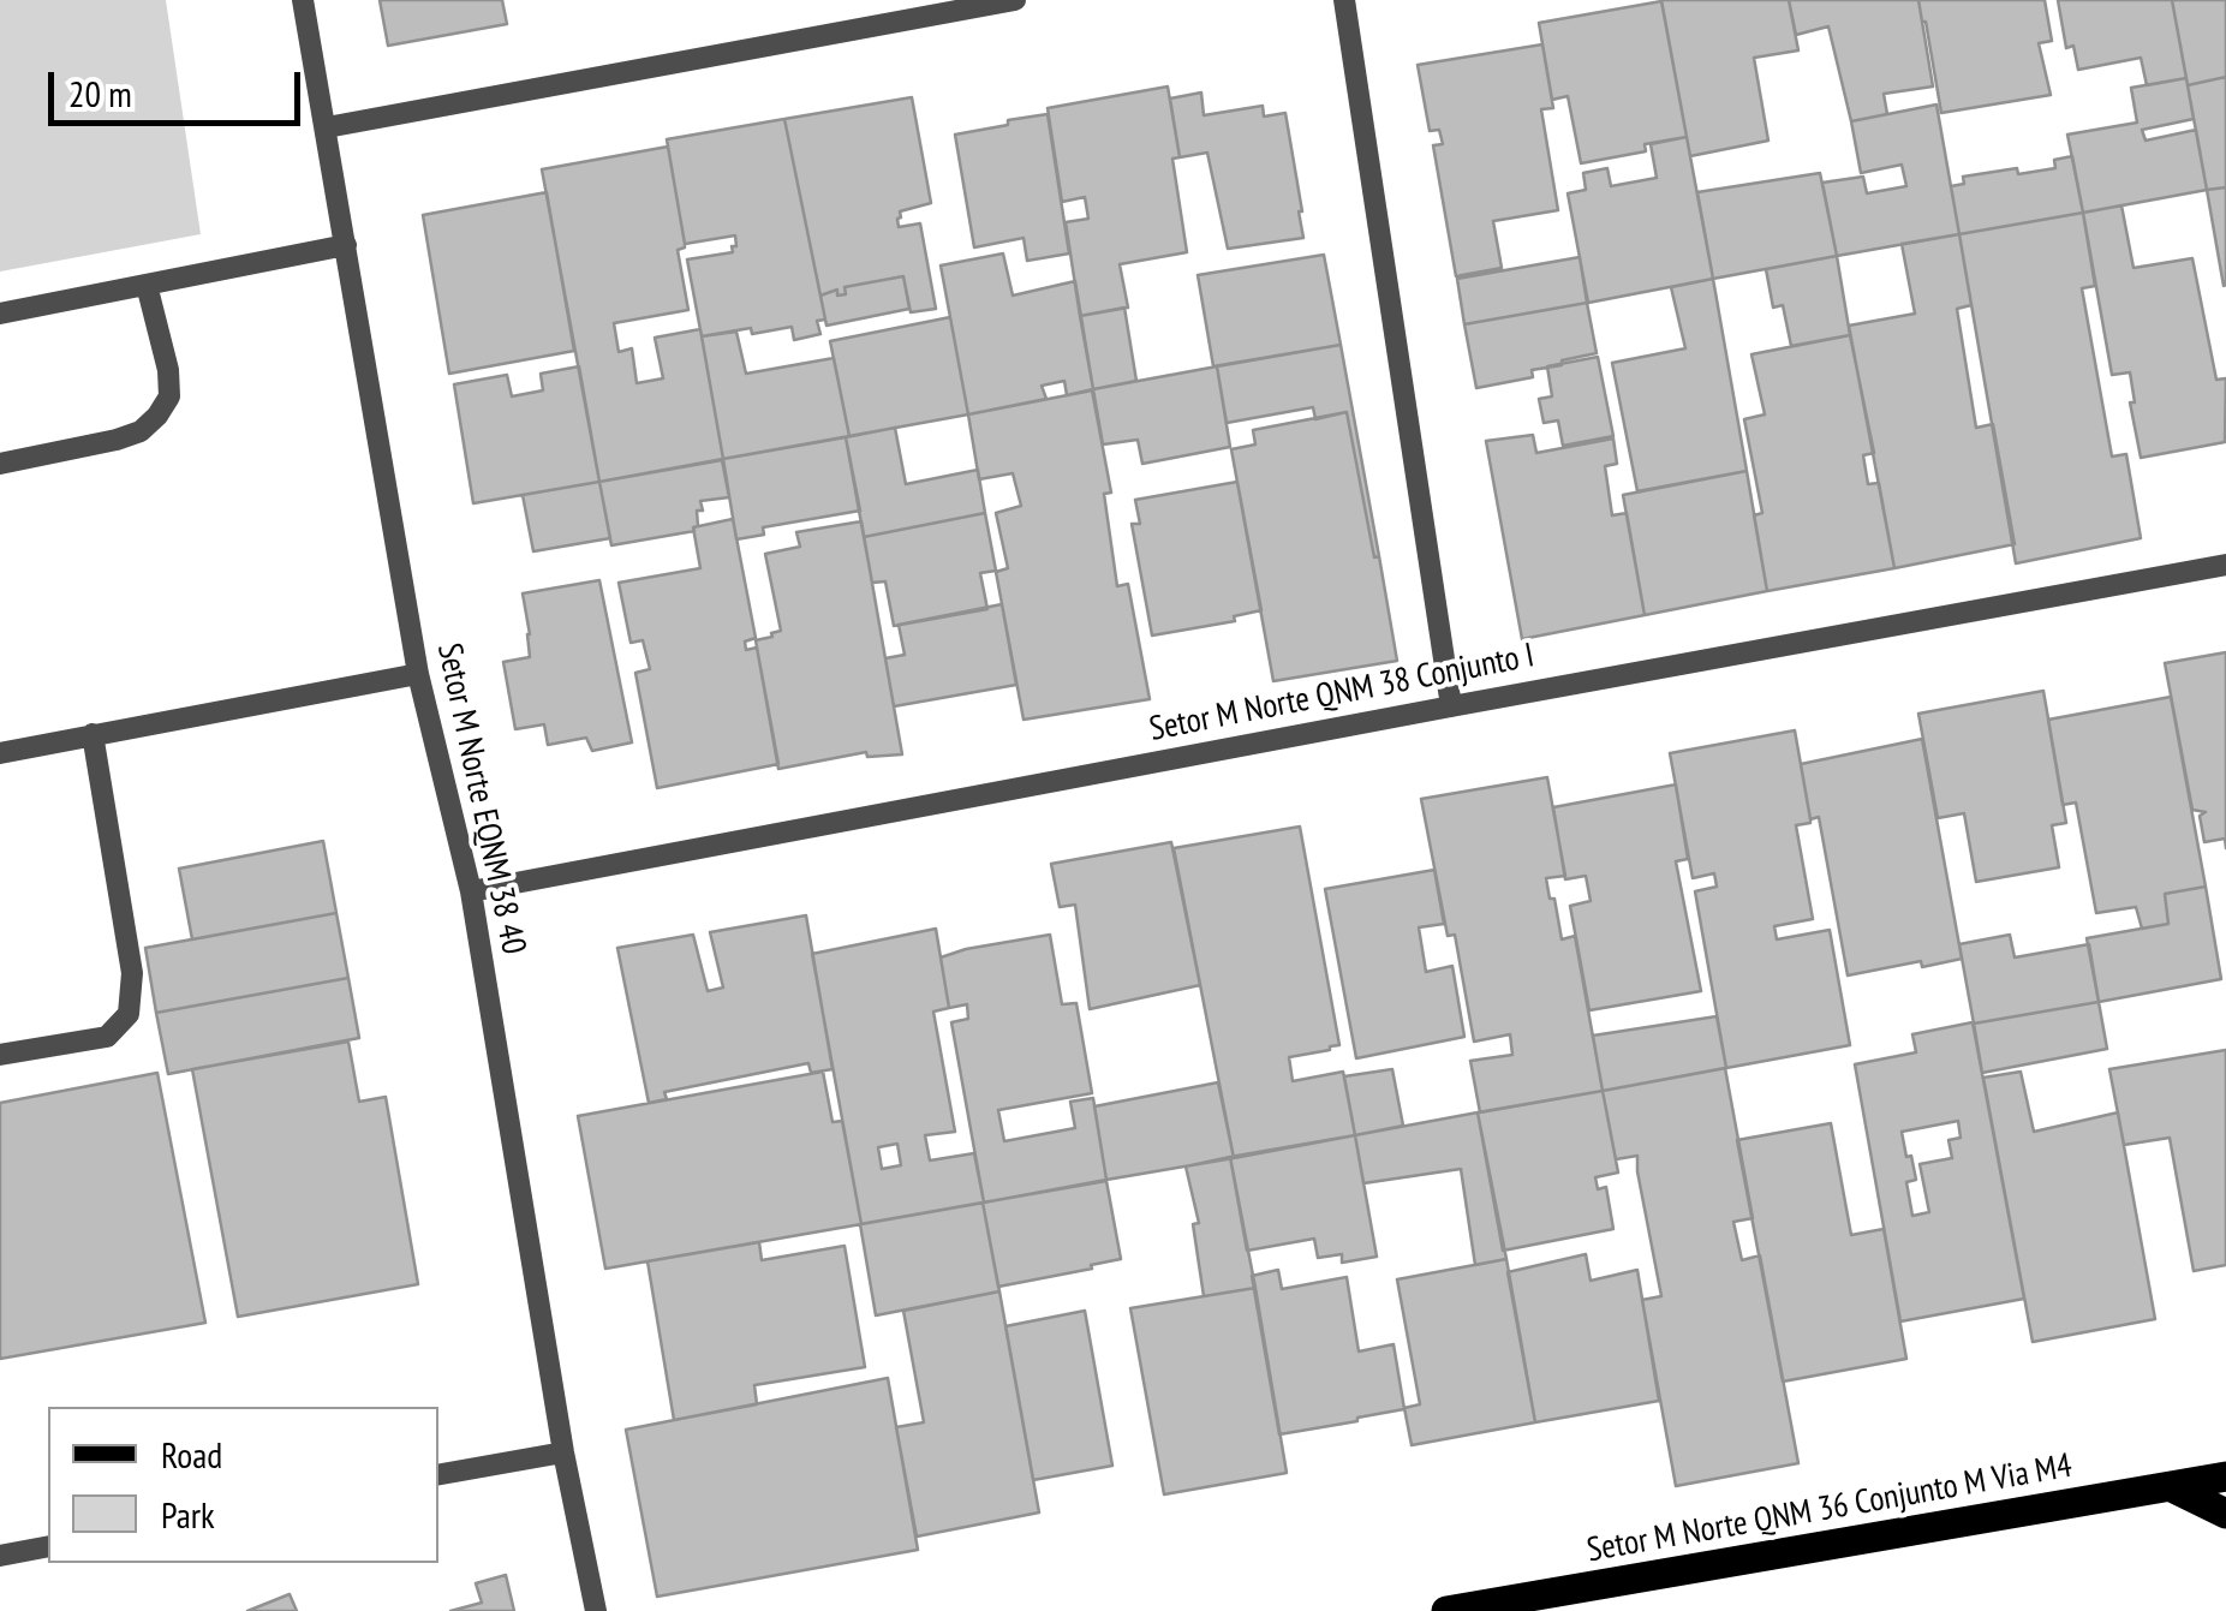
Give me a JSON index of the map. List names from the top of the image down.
{
  "streets": {
    "main road": ["Setor M Norte QNM 36 Conjunto M Via M4"],
    "street": ["Setor M Norte QNM 38 Conjunto I", "Setor M Norte EQNM 38 40"]
  },
  "crossings": [
    ["Setor M Norte QNM 38 Conjunto I", "Setor M Norte EQNM 38 40"]
  ],
  "legend": ["Road", "Park"],
  "scale_bar": "20 m"
}
